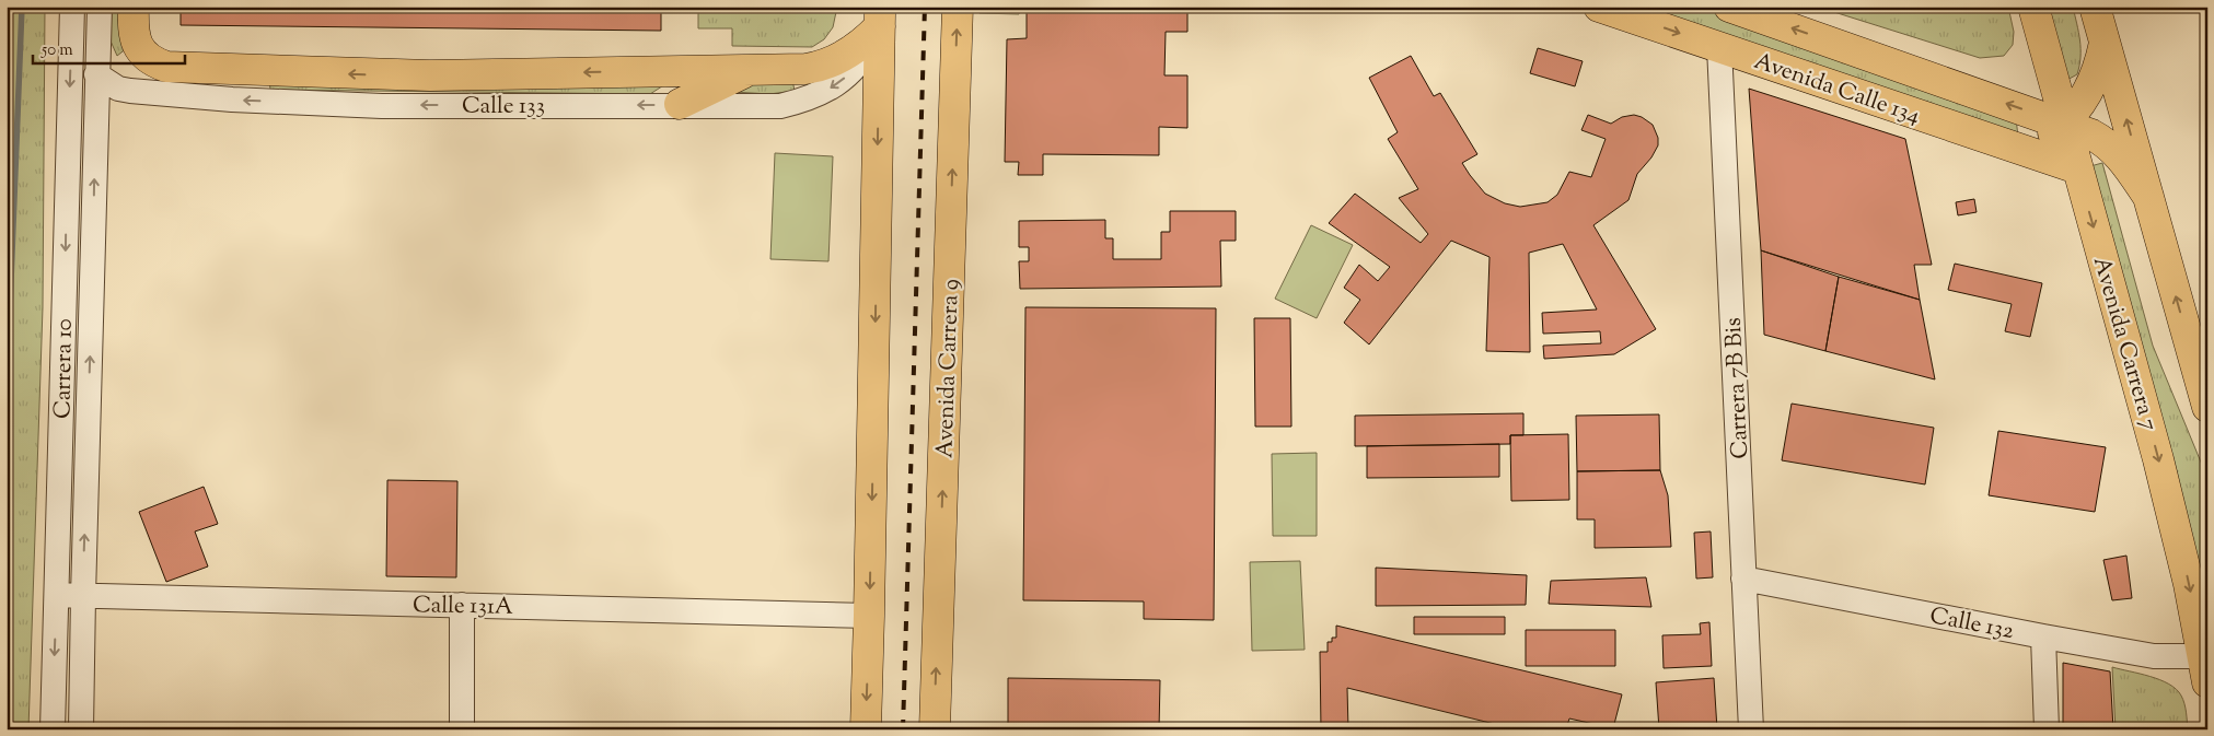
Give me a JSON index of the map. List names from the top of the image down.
{
  "streets": {
    "main road": ["Avenida Calle 134", "Avenida Carrera 7", "Avenida Carrera 9"],
    "street": [
      "Calle 133",
      "Carrera 10",
      "Carrera 7B Bis",
      "Calle 131A",
      "Calle 132"
    ]
  },
  "crossings": [
    ["Avenida Calle 134", "Avenida Carrera 7"],
    ["Avenida Calle 134", "Carrera 7B Bis"],
    ["Calle 133", "Carrera 10"],
    ["Avenida Carrera 7", "Calle 132"],
    ["Carrera 10", "Calle 131A"],
    ["Carrera 7B Bis", "Calle 132"]
  ],
  "one_way": ["Calle 133"],
  "scale_bar": "50 m"
}
